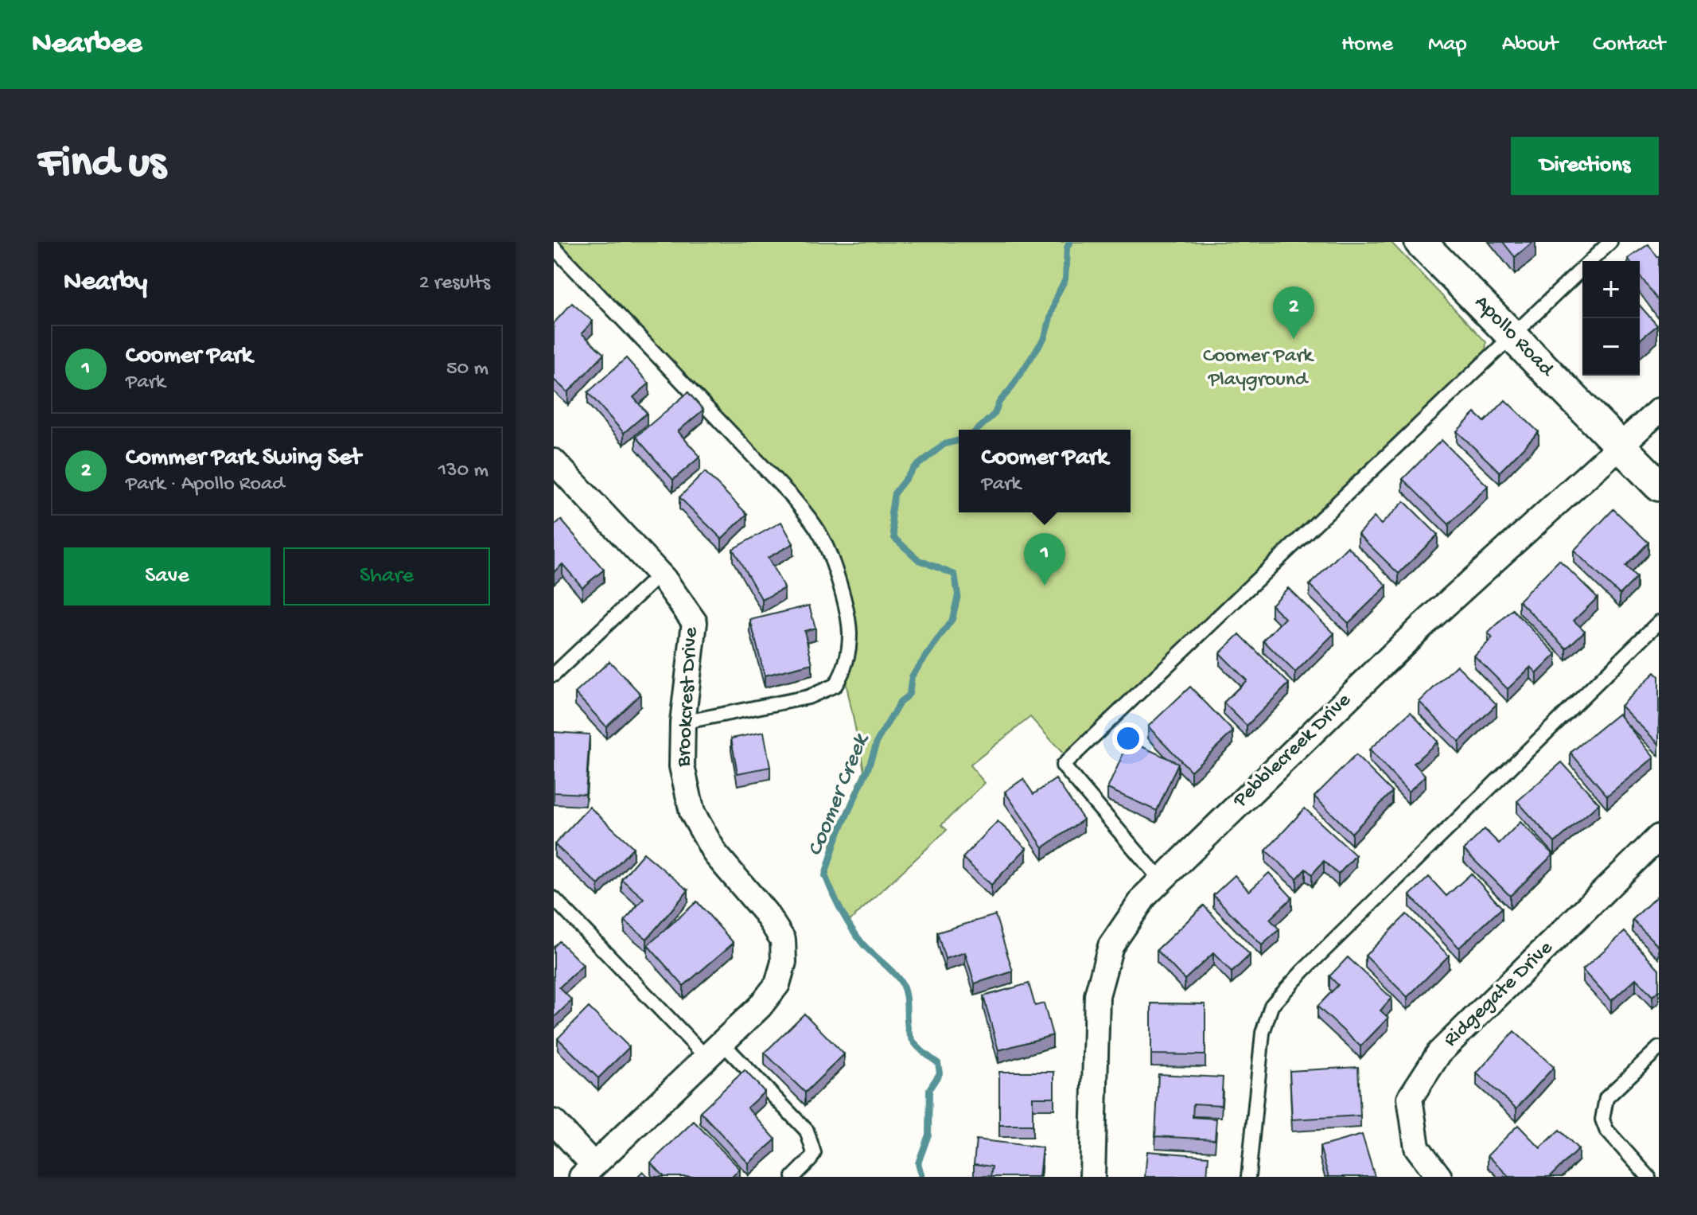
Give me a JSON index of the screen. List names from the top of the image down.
{
  "streets": {
    "street": [
      "Apollo Road",
      "Brookcrest Drive",
      "Pebblecreek Drive",
      "Ridgegate Drive"
    ]
  },
  "crossings": [
    ["Apollo Road", "Pebblecreek Drive"]
  ],
  "water": ["Coomer Creek"],
  "parks": ["Coomer Park Playground"],
  "page": {
    "header": "Nearbee",
    "nav": [
      "Home",
      "Map",
      "About",
      "Contact"
    ],
    "buttons": [
      "Directions",
      ["Save", "Share"]
    ],
    "title": "Find us",
    "heading": ["Nearby", "2 results"],
    "map_buttons": ["+", "−"],
    "pins": ["2", "1"],
    "list": [
      {
        "mark": "1",
        "name": "Coomer Park",
        "note": "Park",
        "value": "50 m"
      },
      {
        "mark": "2",
        "name": "Commer Park Swing Set",
        "note": "Park · Apollo Road",
        "value": "130 m"
      }
    ],
    "popup": ["Coomer Park", "Park"]
  }
}
